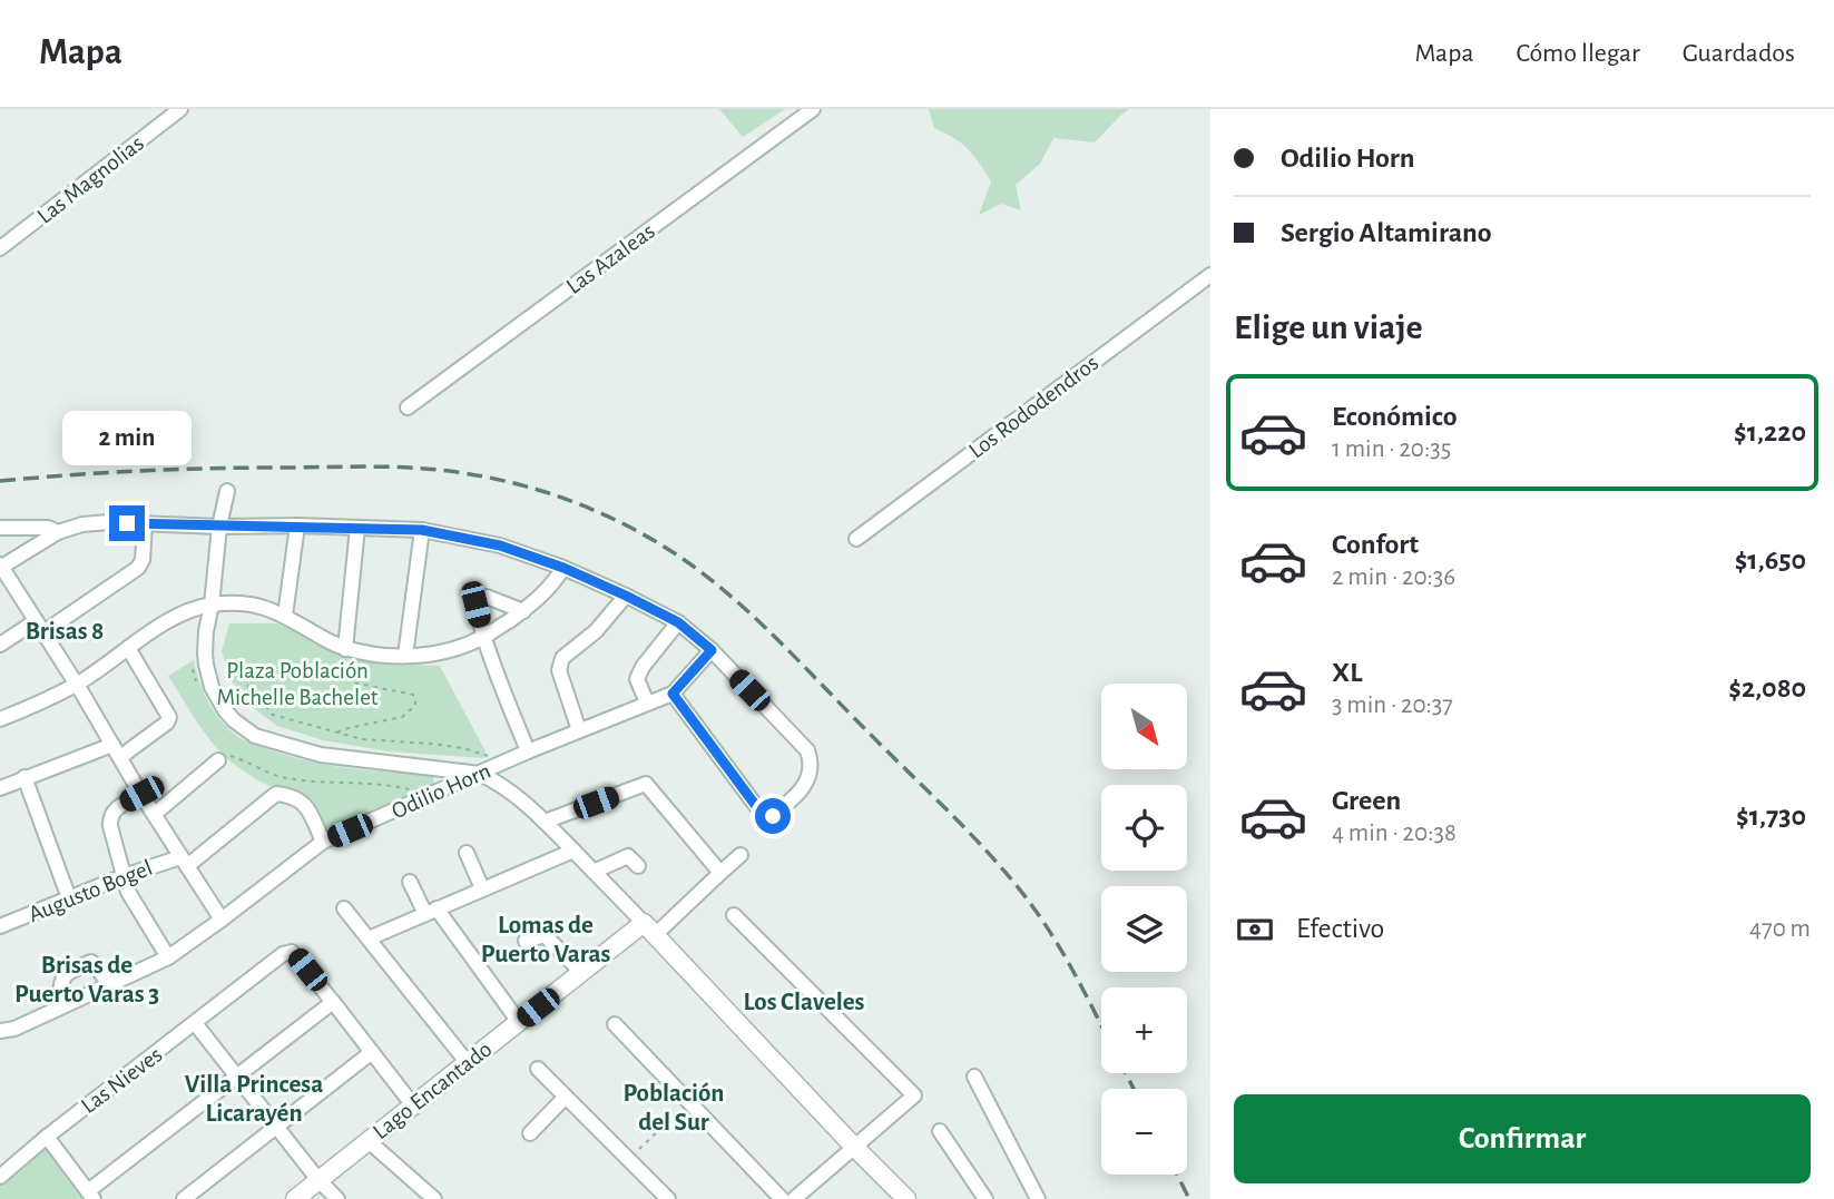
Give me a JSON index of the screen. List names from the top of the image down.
{
  "streets": {
    "street": [
      "Las Magnolias",
      "Las Azaleas",
      "Los Rododendros",
      "Odilio Horn",
      "Augusto Bogel",
      "Las Nieves",
      "Lago Encantado"
    ]
  },
  "districts": [
    "Brisas 8",
    "Lomas de Puerto Varas",
    "Brisas de Puerto Varas 3",
    "Los Claveles",
    "Villa Princesa Licarayén",
    "Población del Sur"
  ],
  "parks": ["Plaza Población Michelle Bachelet"],
  "north": "bottom right",
  "page": {
    "header": "Mapa",
    "nav": ["Mapa", "Cómo llegar", "Guardados"],
    "banner": ["Odilio Horn", "Sergio Altamirano"],
    "heading": "Elige un viaje",
    "list": [
      {
        "name": "Económico",
        "note": "1 min · 20:35",
        "value": "$1,220"
      },
      {
        "name": "Confort",
        "note": "2 min · 20:36",
        "value": "$1,650"
      },
      {
        "name": "XL",
        "note": "3 min · 20:37",
        "value": "$2,080"
      },
      {
        "name": "Green",
        "note": "4 min · 20:38",
        "value": "$1,730"
      }
    ],
    "bubble": "2 min",
    "map_buttons": ["+", "−"],
    "pay": ["Efectivo", "470 m"],
    "buttons": "Confirmar"
  }
}
